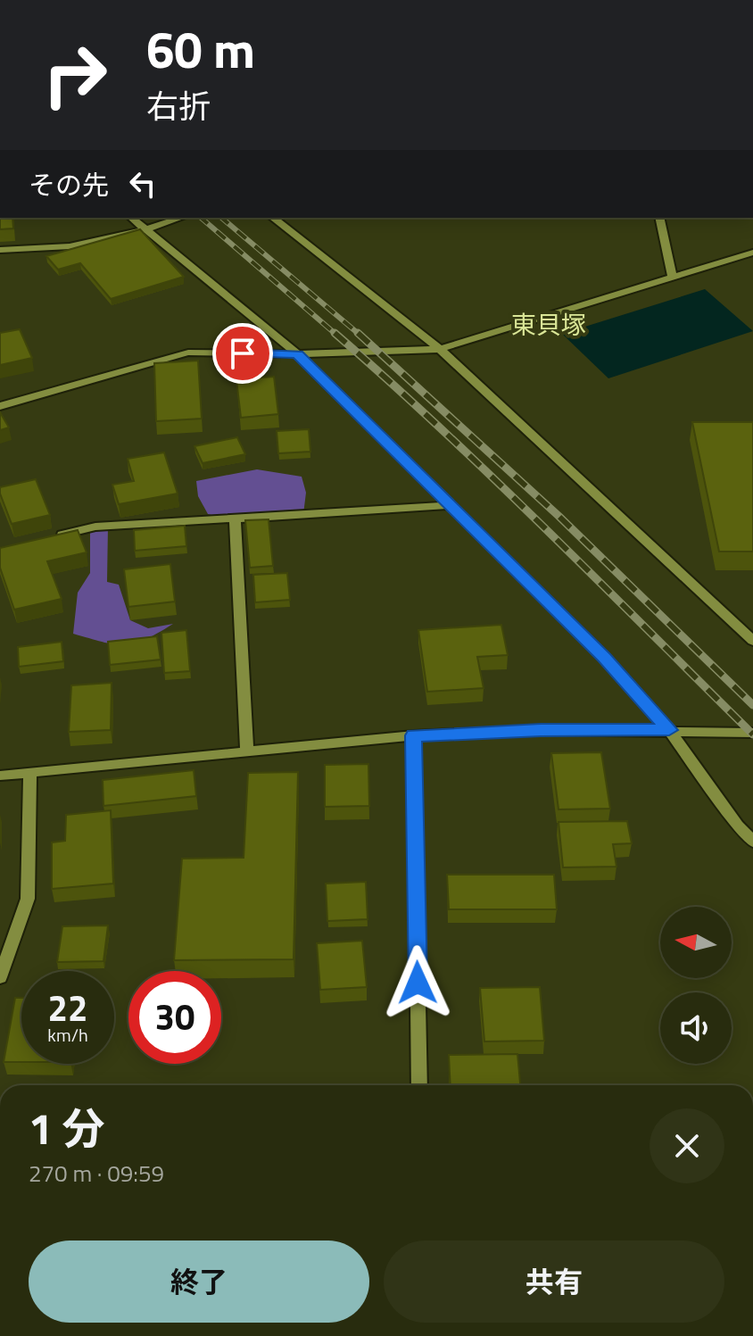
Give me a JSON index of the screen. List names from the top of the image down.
{
  "districts": ["東貝塚"],
  "north": "left",
  "page": {
    "turn": ["60 m", "右折"],
    "then": "その先",
    "speed": "22 km/h",
    "limit": "30",
    "heading": ["1 分", "270 m · 09:59"],
    "buttons": ["終了", "共有"]
  }
}
